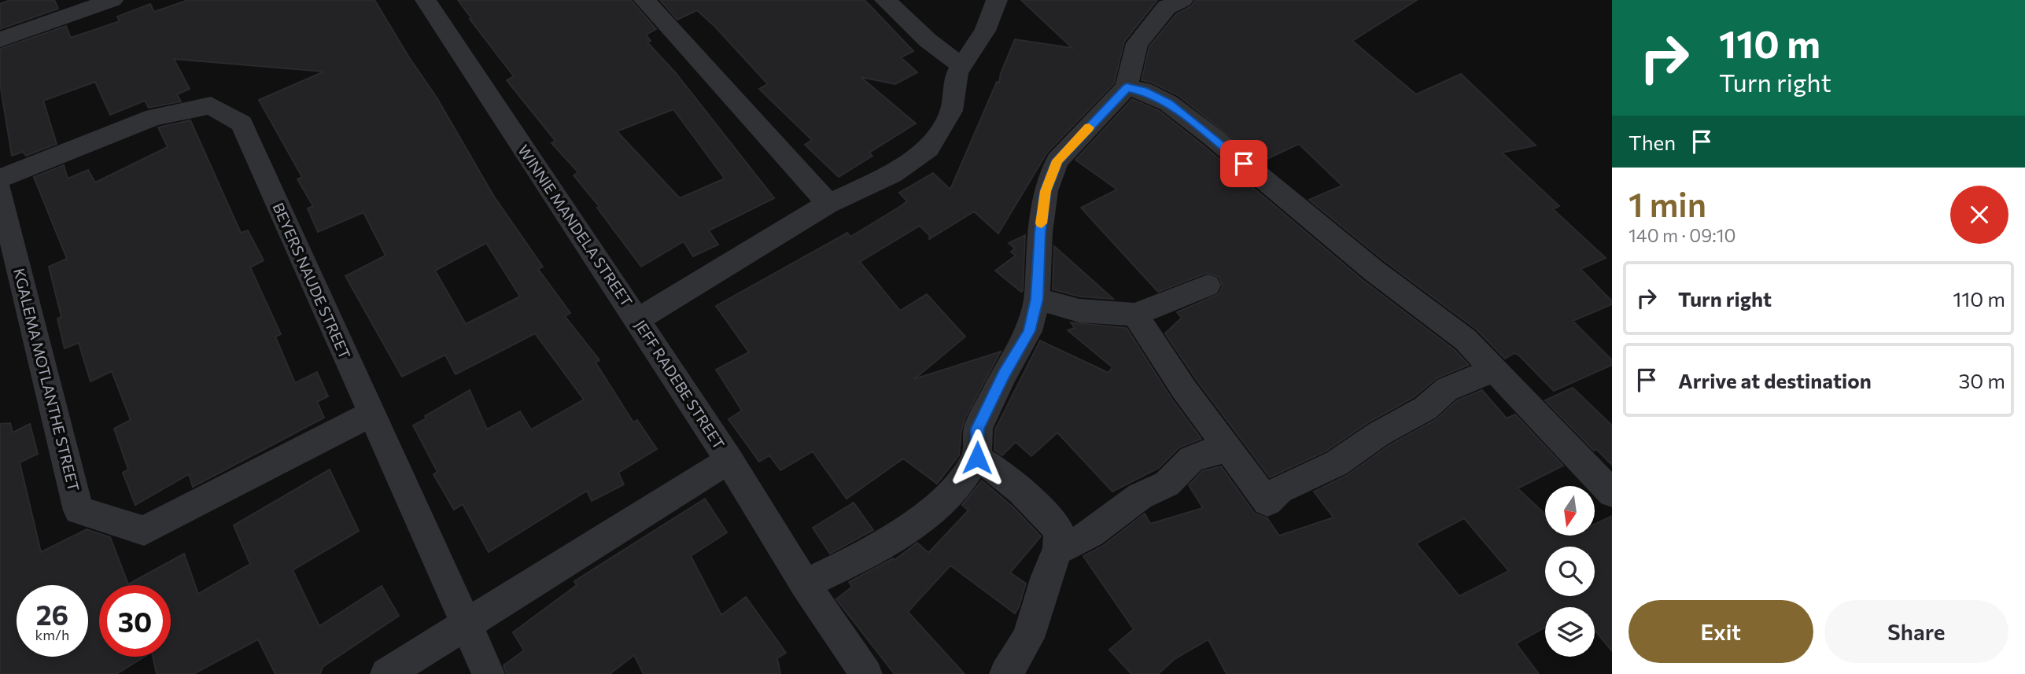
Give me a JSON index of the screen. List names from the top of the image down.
{
  "streets": {
    "street": [
      "WINNIE MANDELA STREET",
      "BEYERS NAUDE STREET",
      "KGALEMA MOTLANTHE STREET",
      "JEFF RADEBE STREET"
    ]
  },
  "crossings": [
    ["WINNIE MANDELA STREET", "JEFF RADEBE STREET"],
    ["BEYERS NAUDE STREET", "KGALEMA MOTLANTHE STREET"],
    ["BEYERS NAUDE STREET", "JEFF RADEBE STREET"]
  ],
  "north": "bottom",
  "page": {
    "turn": ["110 m", "Turn right"],
    "then": "Then",
    "heading": ["1 min", "140 m · 09:10"],
    "list": [
      {
        "name": "Turn right",
        "value": "110 m"
      },
      {
        "name": "Arrive at destination",
        "value": "30 m"
      }
    ],
    "speed": "26 km/h",
    "limit": "30",
    "buttons": ["Exit", "Share"]
  }
}
